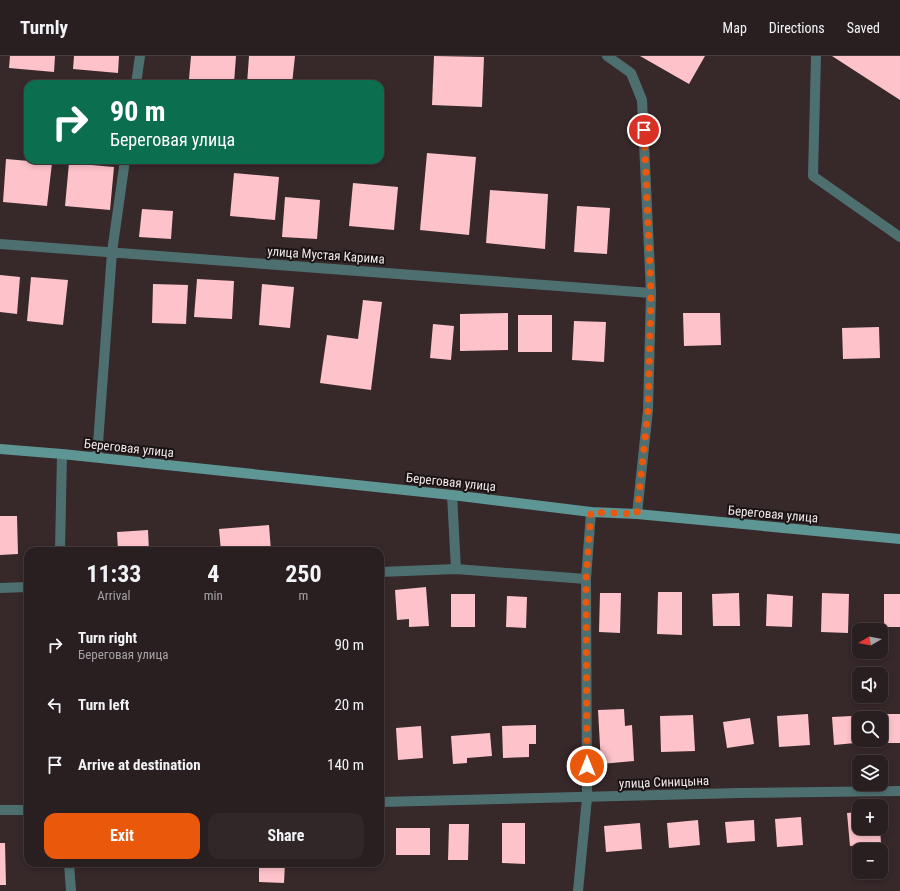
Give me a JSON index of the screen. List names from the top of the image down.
{
  "streets": {
    "main road": ["Береговая улица"],
    "street": ["улица Мустая Карима", "улица Синицына"]
  },
  "north": "left",
  "page": {
    "header": "Turnly",
    "nav": ["Map", "Directions", "Saved"],
    "turn": ["90 m", "Береговая улица"],
    "eta": [
      "11:33",
      "Arrival",
      "4",
      "min",
      "250",
      "m"
    ],
    "list": [
      {
        "name": "Turn right",
        "note": "Береговая улица",
        "value": "90 m"
      },
      {
        "name": "Turn left",
        "value": "20 m"
      },
      {
        "name": "Arrive at destination",
        "value": "140 m"
      }
    ],
    "map_buttons": ["+", "−"],
    "buttons": ["Exit", "Share"]
  }
}
